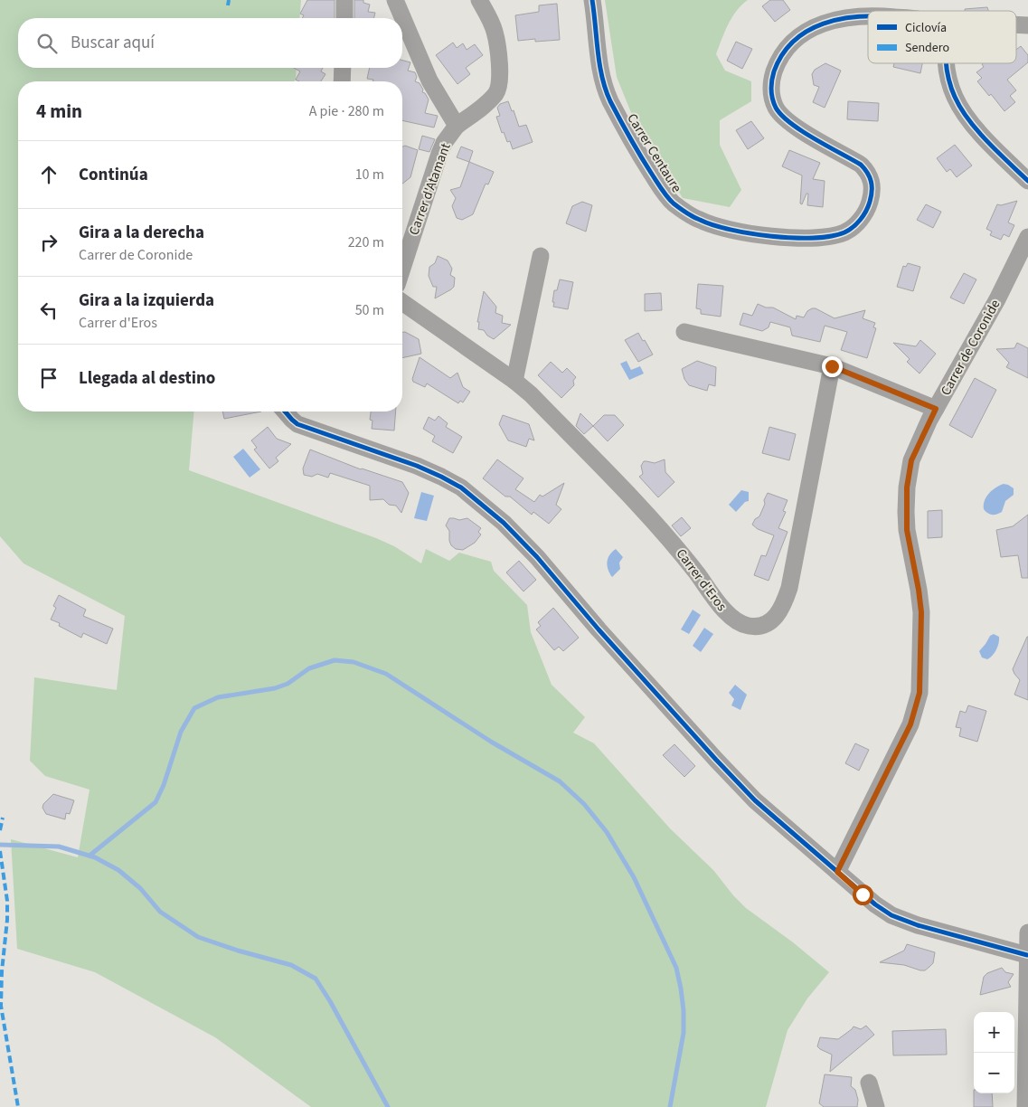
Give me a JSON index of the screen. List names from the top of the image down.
{
  "streets": {
    "street": [
      "Carrer Centaure",
      "Carrer d'Atamant",
      "Carrer de Coronide",
      "Carrer d'Eros"
    ]
  },
  "legend": ["Ciclovía", "Sendero"],
  "page": {
    "search": "Buscar aquí",
    "heading": ["4 min", "A pie · 280 m"],
    "list": [
      ["Continúa", "10 m"],
      ["Gira a la derecha", "Carrer de Coronide", "220 m"],
      ["Gira a la izquierda", "Carrer d'Eros", "50 m"],
      "Llegada al destino"
    ],
    "map_buttons": ["+", "−"]
  }
}
